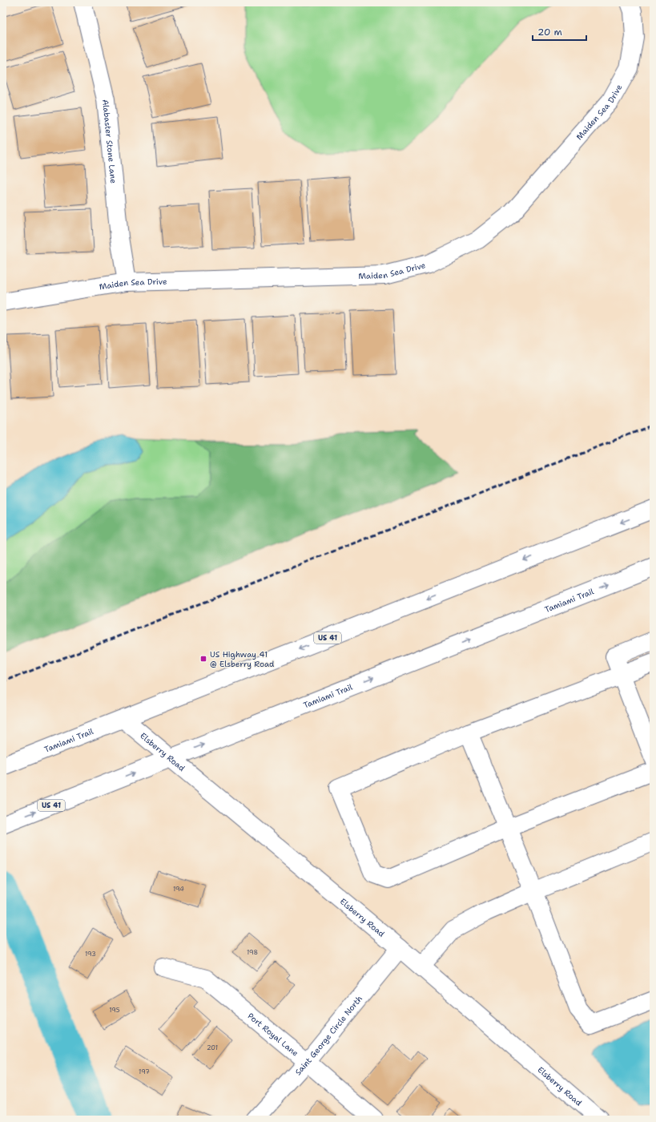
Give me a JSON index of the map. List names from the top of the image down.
{
  "streets": {
    "street": [
      "Maiden Sea Drive",
      "Alabaster Stone Lane",
      "Tamiami Trail",
      "US 41",
      "Elsberry Road",
      "Port Royal Lane",
      "Saint George Circle North"
    ]
  },
  "crossings": [
    ["Maiden Sea Drive", "Alabaster Stone Lane"],
    ["Tamiami Trail", "Elsberry Road"],
    ["Elsberry Road", "Saint George Circle North"],
    ["Port Royal Lane", "Saint George Circle North"]
  ],
  "places": {
    "transit": ["US Highway 41 @ Elsberry Road"]
  },
  "house_numbers": [
    "194",
    "198",
    "193",
    "195",
    "201",
    "197"
  ],
  "scale_bar": "20 m"
}
